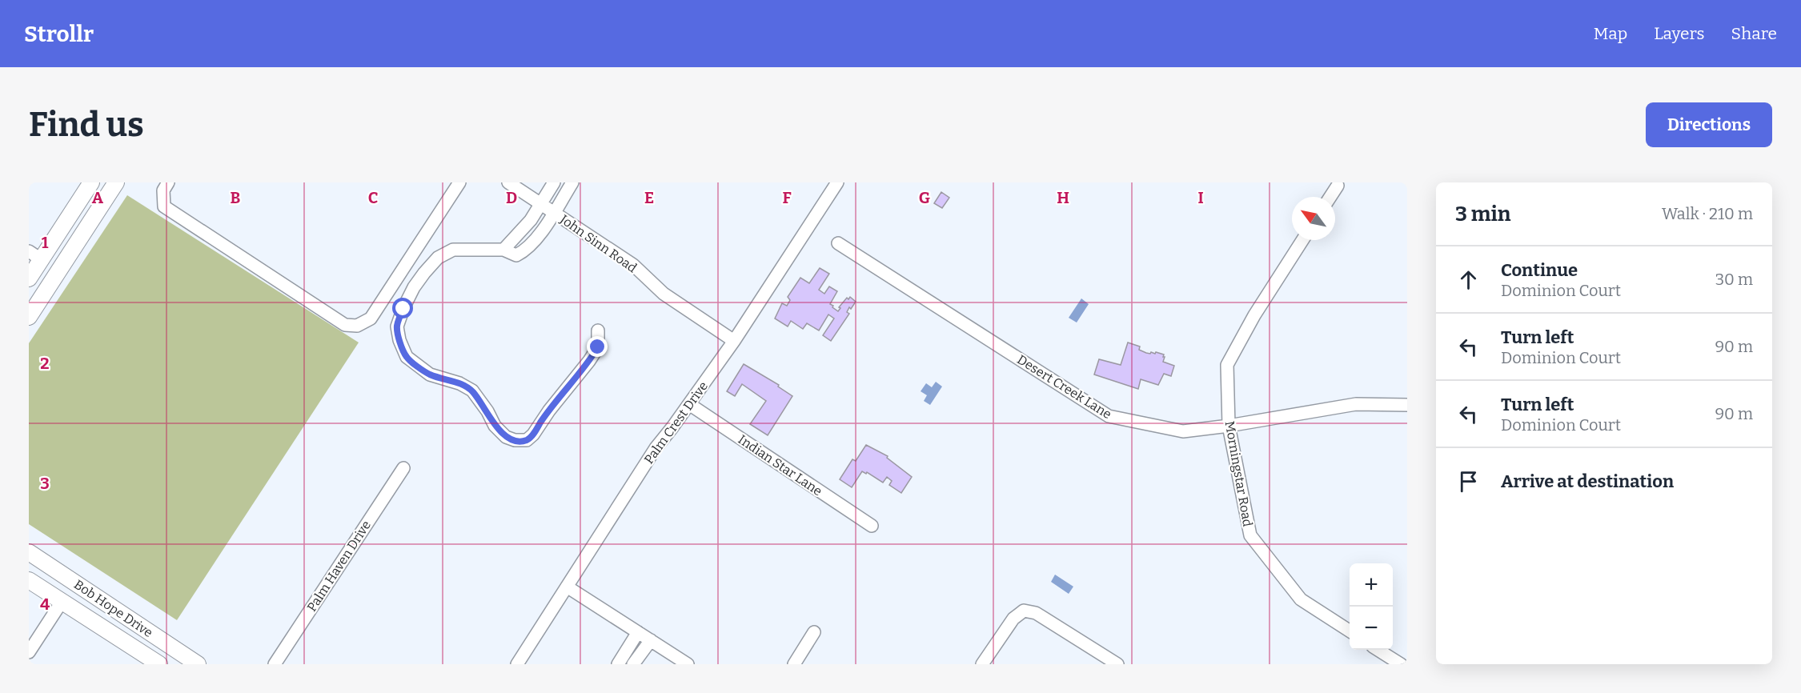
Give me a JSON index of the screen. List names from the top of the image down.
{
  "streets": {
    "main road": ["Bob Hope Drive"],
    "street": [
      "John Sinn Road",
      "Desert Creek Lane",
      "Palm Crest Drive",
      "Indian Star Lane",
      "Morningstar Road",
      "Palm Haven Drive"
    ]
  },
  "crossings": [
    ["John Sinn Road", "Palm Crest Drive"],
    ["Desert Creek Lane", "Morningstar Road"],
    ["Palm Crest Drive", "Indian Star Lane"]
  ],
  "north": "top left",
  "page": {
    "header": "Strollr",
    "nav": ["Map", "Layers", "Share"],
    "buttons": "Directions",
    "title": "Find us",
    "heading": ["3 min", "Walk · 210 m"],
    "list": [
      ["Continue", "Dominion Court", "30 m"],
      ["Turn left", "Dominion Court", "90 m"],
      ["Turn left", "Dominion Court", "90 m"],
      "Arrive at destination"
    ],
    "map_buttons": ["+", "−"]
  },
  "grid": {
    "columns": [
      "A",
      "B",
      "C",
      "D",
      "E",
      "F",
      "G",
      "H",
      "I"
    ],
    "rows": [
      "1",
      "2",
      "3",
      "4"
    ]
  }
}
